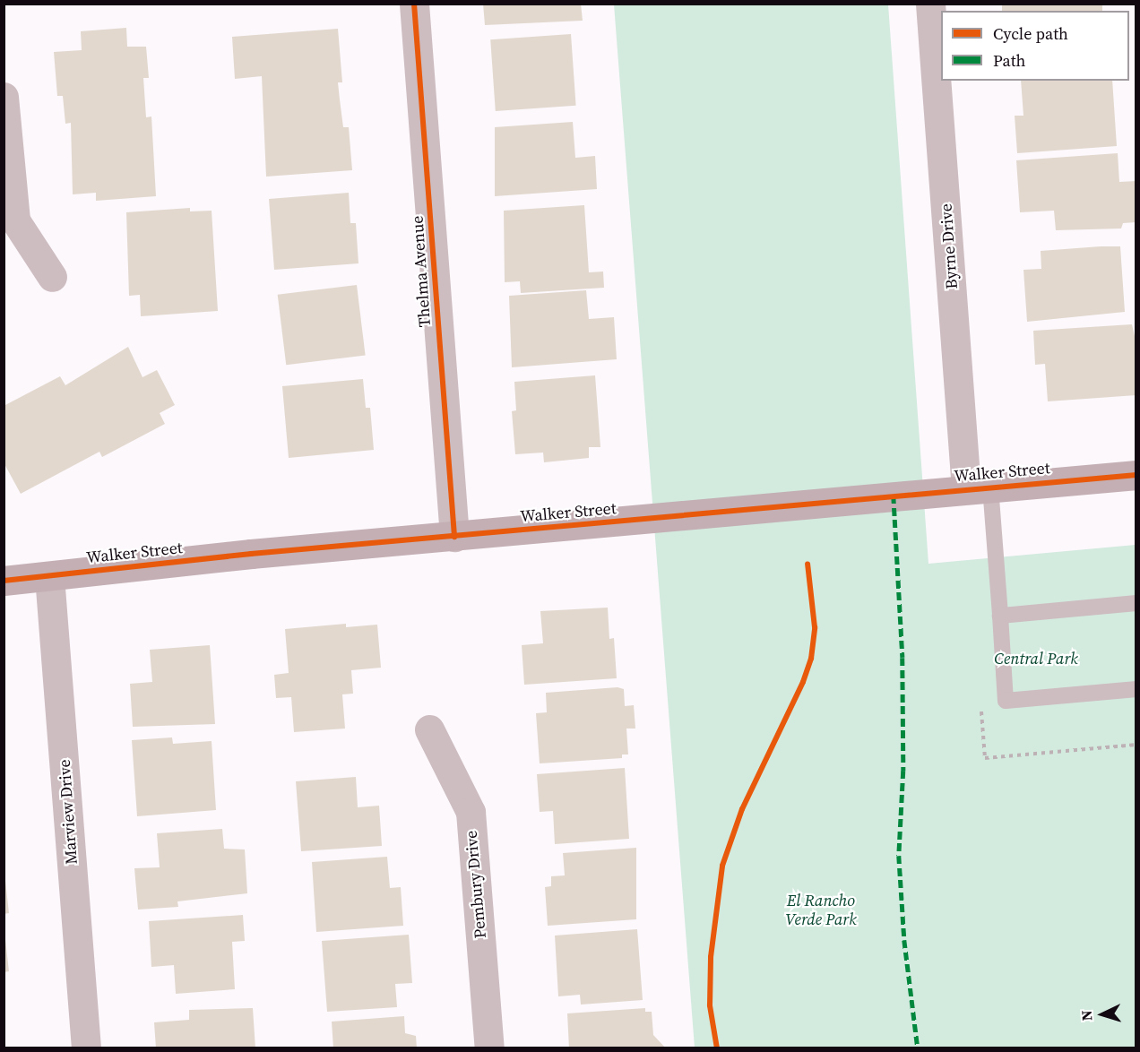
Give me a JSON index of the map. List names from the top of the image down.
{
  "streets": {
    "main road": ["Walker Street"],
    "street": [
      "Byrne Drive",
      "Thelma Avenue",
      "Marview Drive",
      "Pembury Drive"
    ]
  },
  "crossings": [
    ["Byrne Drive", "Walker Street"],
    ["Thelma Avenue", "Walker Street"],
    ["Walker Street", "Marview Drive"]
  ],
  "parks": ["Central Park", "El Rancho Verde Park"],
  "legend": ["Cycle path", "Path"],
  "north": "left"
}
